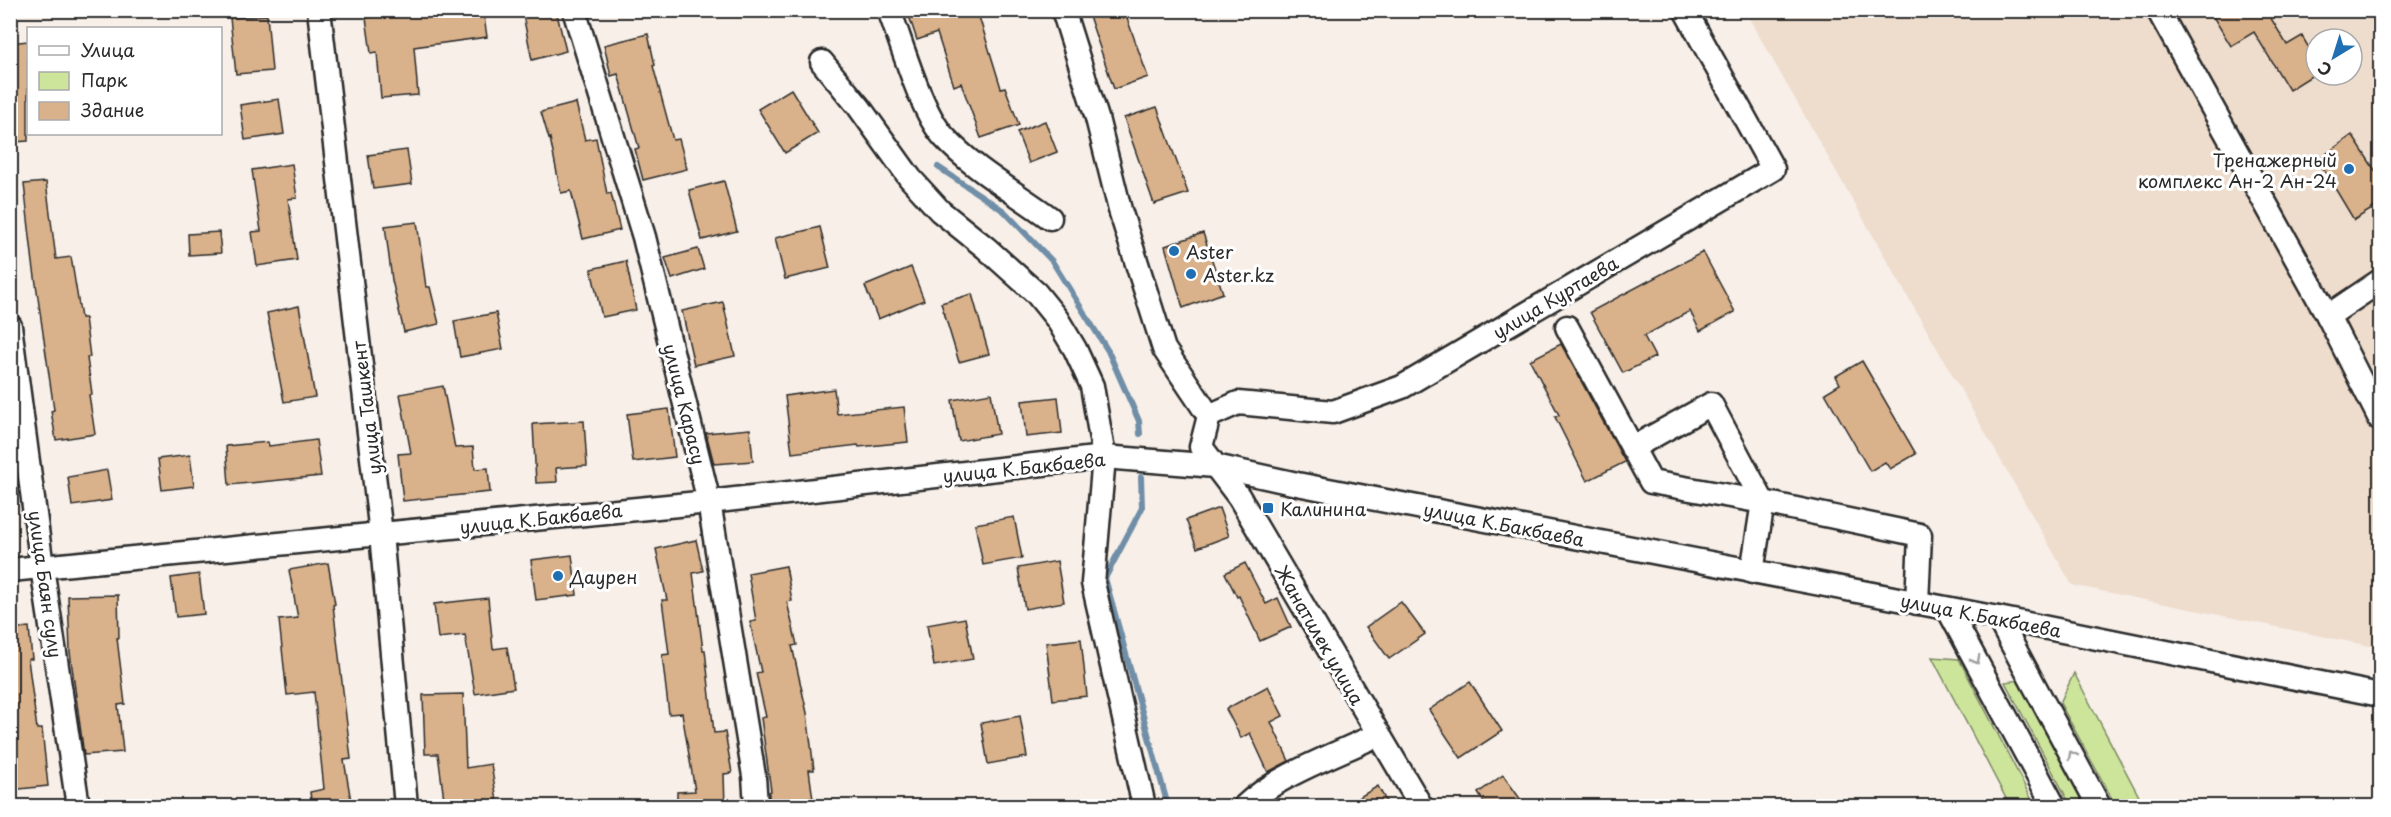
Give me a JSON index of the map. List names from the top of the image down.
{
  "streets": {
    "street": [
      "улица Куртаева",
      "улица Карасу",
      "улица Ташкент",
      "улица К.Бакбаева",
      "улица Баян сулу",
      "Жанатилек улица"
    ]
  },
  "crossings": [
    ["улица Карасу", "улица К.Бакбаева"],
    ["улица Ташкент", "улица К.Бакбаева"],
    ["улица К.Бакбаева", "улица Баян сулу"],
    ["улица К.Бакбаева", "Жанатилек улица"]
  ],
  "places": {
    "other": [
      "Тренажерный комплекс Ан-2 Ан-24",
      "Aster",
      "Aster.kz",
      "Даурен"
    ],
    "transit": ["Калинина"]
  },
  "legend": ["Улица", "Парк", "Здание"],
  "north": "bottom left"
}
